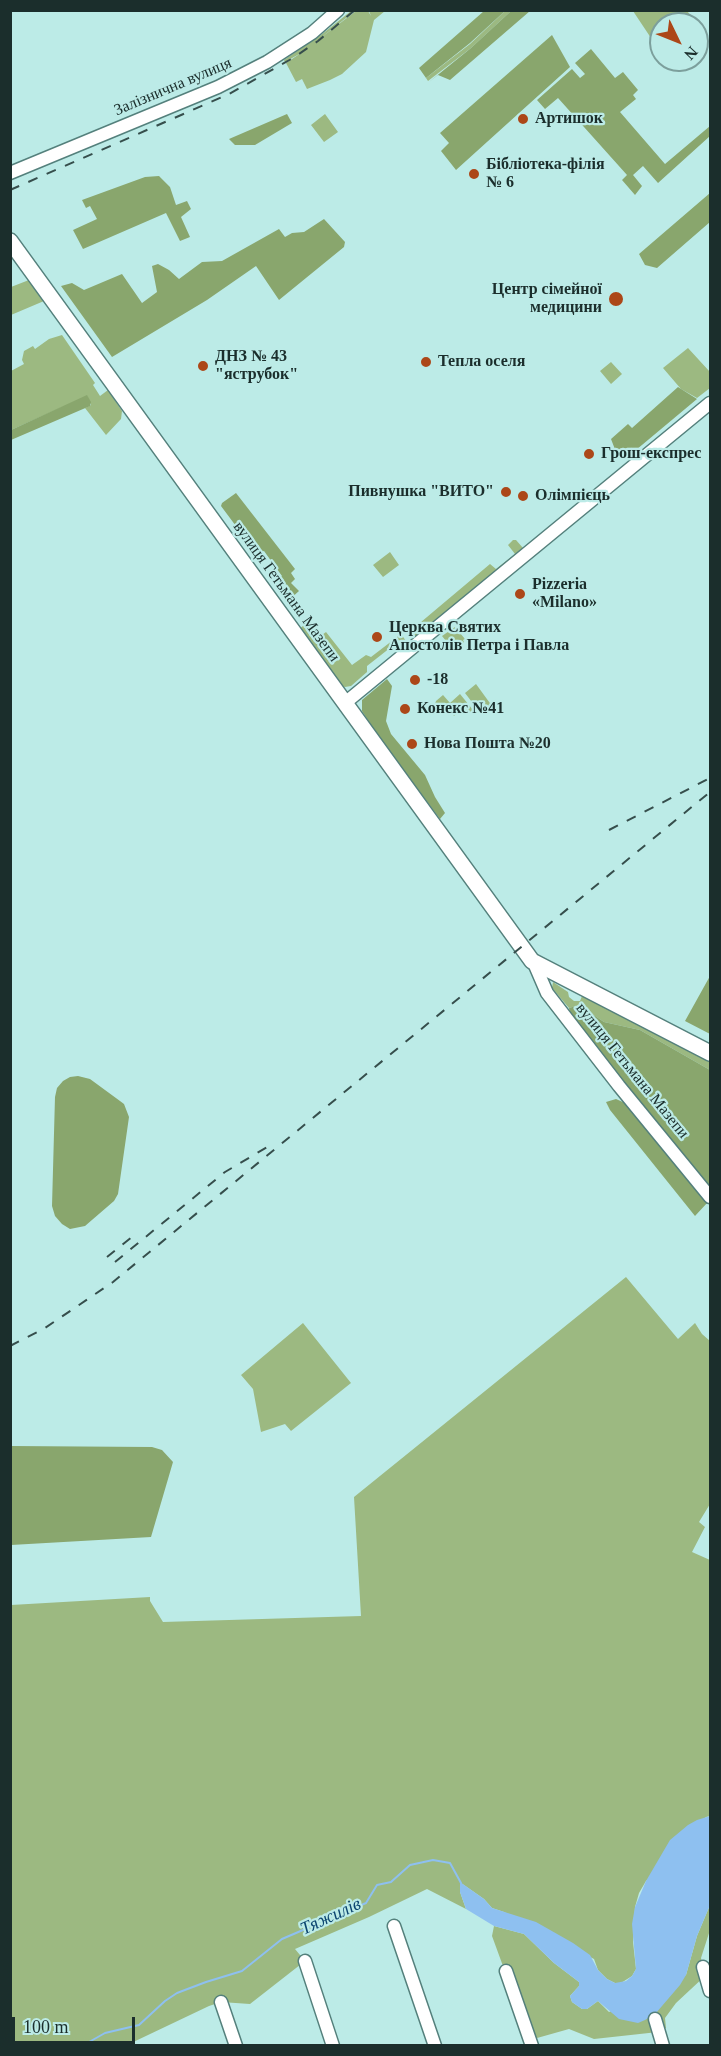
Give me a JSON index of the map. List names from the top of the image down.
{
  "streets": {
    "main road": ["вулиця Гетьмана Мазепи"],
    "street": ["Залізнична вулиця"]
  },
  "water": ["Тяжилів"],
  "places": [
    "Артишок",
    "Бібліотека-філія № 6",
    "Центр сімейної медицини",
    "Тепла оселя",
    "ДНЗ № 43 \"яструбок\"",
    "Грош-експрес",
    "Пивнушка \"ВИТО\"",
    "Олімпієць",
    "Pizzeria «Milano»",
    "Церква Святих Апостолів Петра і Павла",
    "-18",
    "Конекс №41",
    "Нова Пошта №20"
  ],
  "scale_bar": "100 m",
  "north": "bottom right"
}
